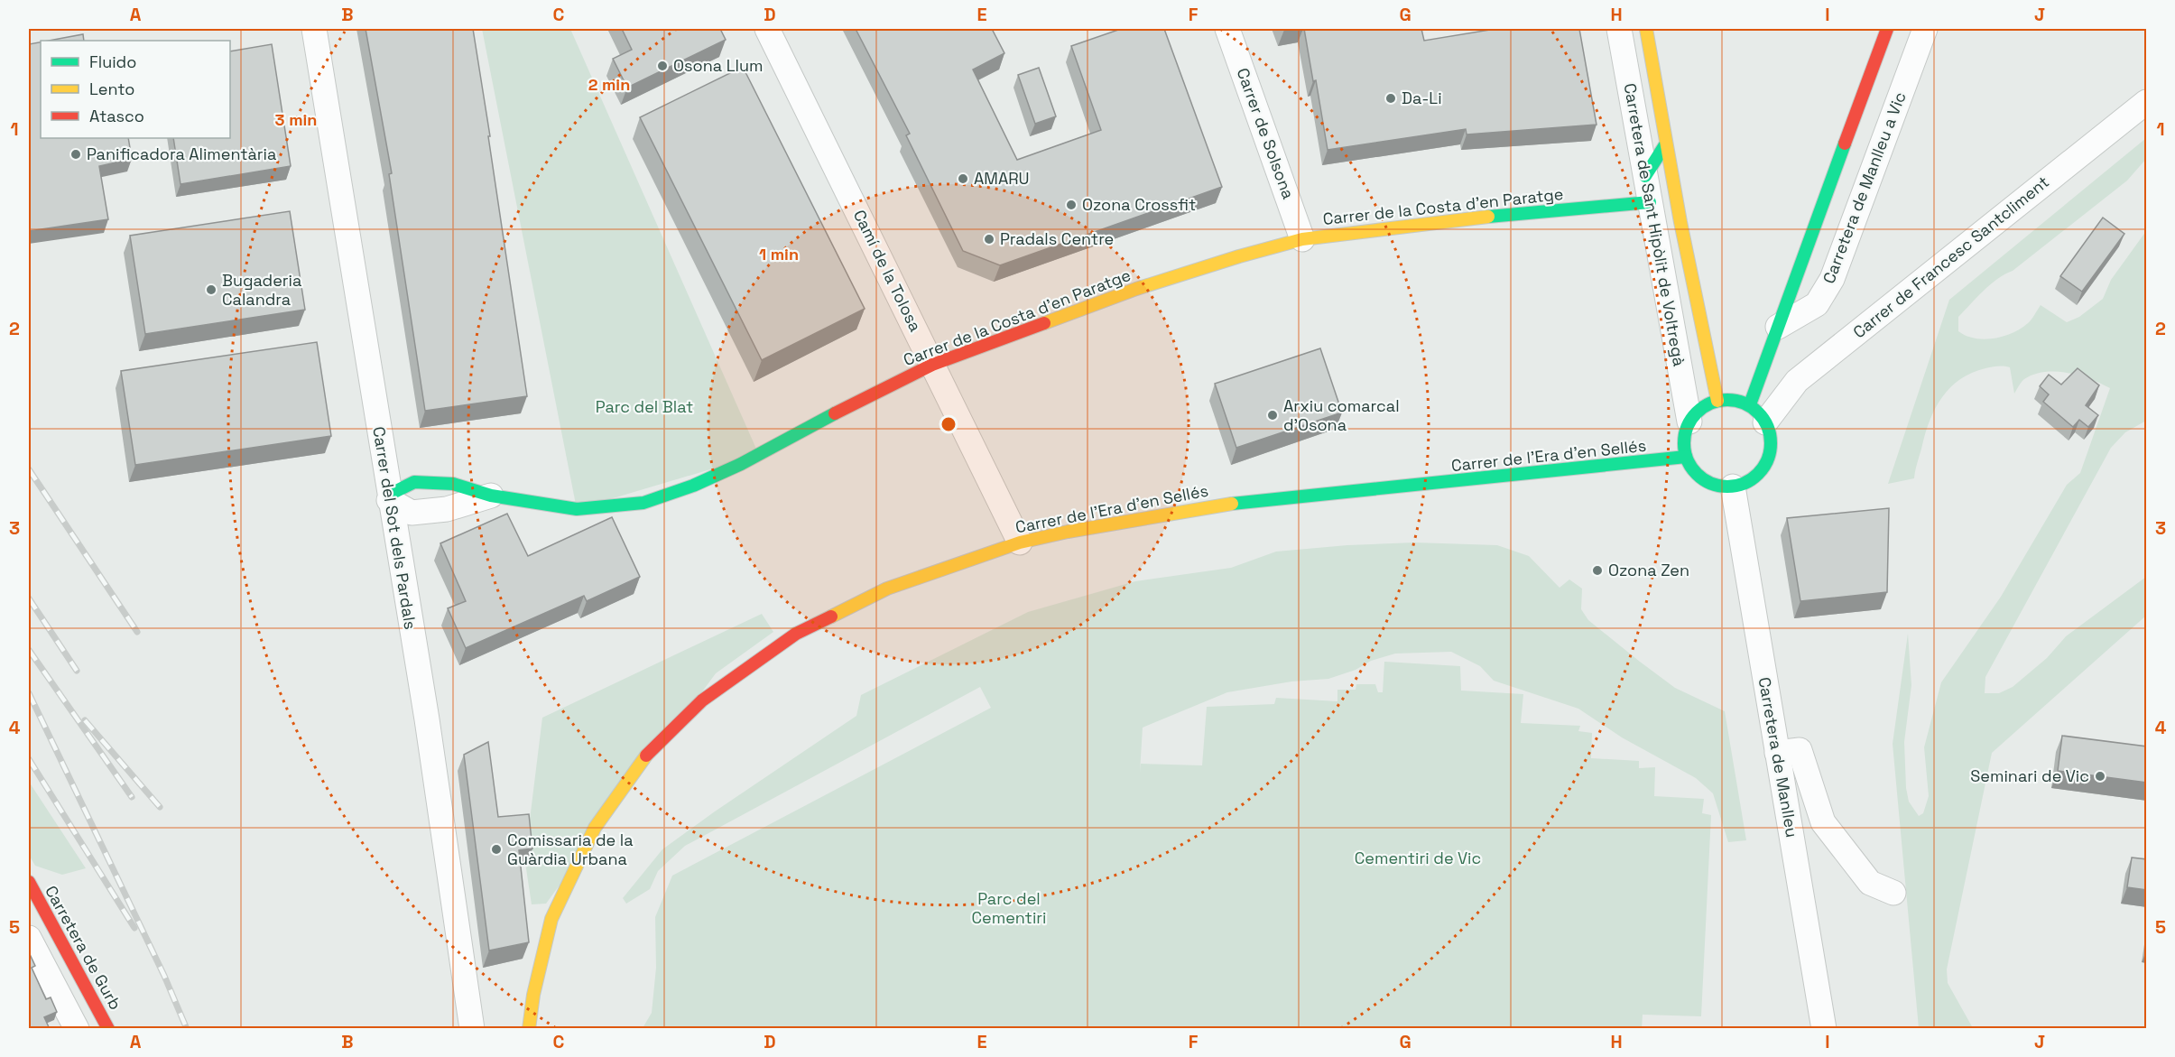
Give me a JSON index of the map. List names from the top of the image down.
{
  "streets": {
    "street": [
      "Carrer de Solsona",
      "Carretera de Manlleu a Vic",
      "Carrer de la Costa d'en Paratge",
      "Carretera de Sant Hipòlit de Voltregà",
      "Carrer de Francesc Santcliment",
      "Camí de la Tolosa",
      "Carrer de l'Era d'en Sellés",
      "Carrer del Sot dels Pardals",
      "Carretera de Manlleu",
      "Carretera de Gurb"
    ]
  },
  "crossings": [
    ["Carrer de Solsona", "Carrer de la Costa d'en Paratge"],
    ["Carretera de Manlleu a Vic", "Carretera de Sant Hipòlit de Voltregà"],
    ["Carretera de Manlleu a Vic", "Carrer de Francesc Santcliment"],
    ["Carretera de Manlleu a Vic", "Carrer de l'Era d'en Sellés"],
    ["Carretera de Manlleu a Vic", "Carretera de Manlleu"],
    ["Carrer de la Costa d'en Paratge", "Carretera de Sant Hipòlit de Voltregà"],
    ["Carrer de la Costa d'en Paratge", "Camí de la Tolosa"],
    ["Carretera de Sant Hipòlit de Voltregà", "Carrer de Francesc Santcliment"],
    ["Carretera de Sant Hipòlit de Voltregà", "Carrer de l'Era d'en Sellés"],
    ["Carretera de Sant Hipòlit de Voltregà", "Carretera de Manlleu"],
    ["Carrer de Francesc Santcliment", "Carrer de l'Era d'en Sellés"],
    ["Carrer de Francesc Santcliment", "Carretera de Manlleu"],
    ["Camí de la Tolosa", "Carrer de l'Era d'en Sellés"],
    ["Carrer de l'Era d'en Sellés", "Carretera de Manlleu"]
  ],
  "parks": ["Parc del Blat", "Cementiri de Vic", "Parc del Cementiri"],
  "places": [
    "Osona Llum",
    "Da-Li",
    "Panificadora Alimentària",
    "AMARU",
    "Ozona Crossfit",
    "Pradals Centre",
    "Bugaderia Calandra",
    "Arxiu comarcal d'Osona",
    "Ozona Zen",
    "Seminari de Vic",
    "Comissaria de la Guàrdia Urbana"
  ],
  "legend": ["Fluido", "Lento", "Atasco"],
  "grid": {
    "columns": [
      "A",
      "B",
      "C",
      "D",
      "E",
      "F",
      "G",
      "H",
      "I",
      "J"
    ],
    "rows": [
      "1",
      "2",
      "3",
      "4",
      "5"
    ]
  },
  "rings": ["2 min", "3 min", "1 min"]
}
